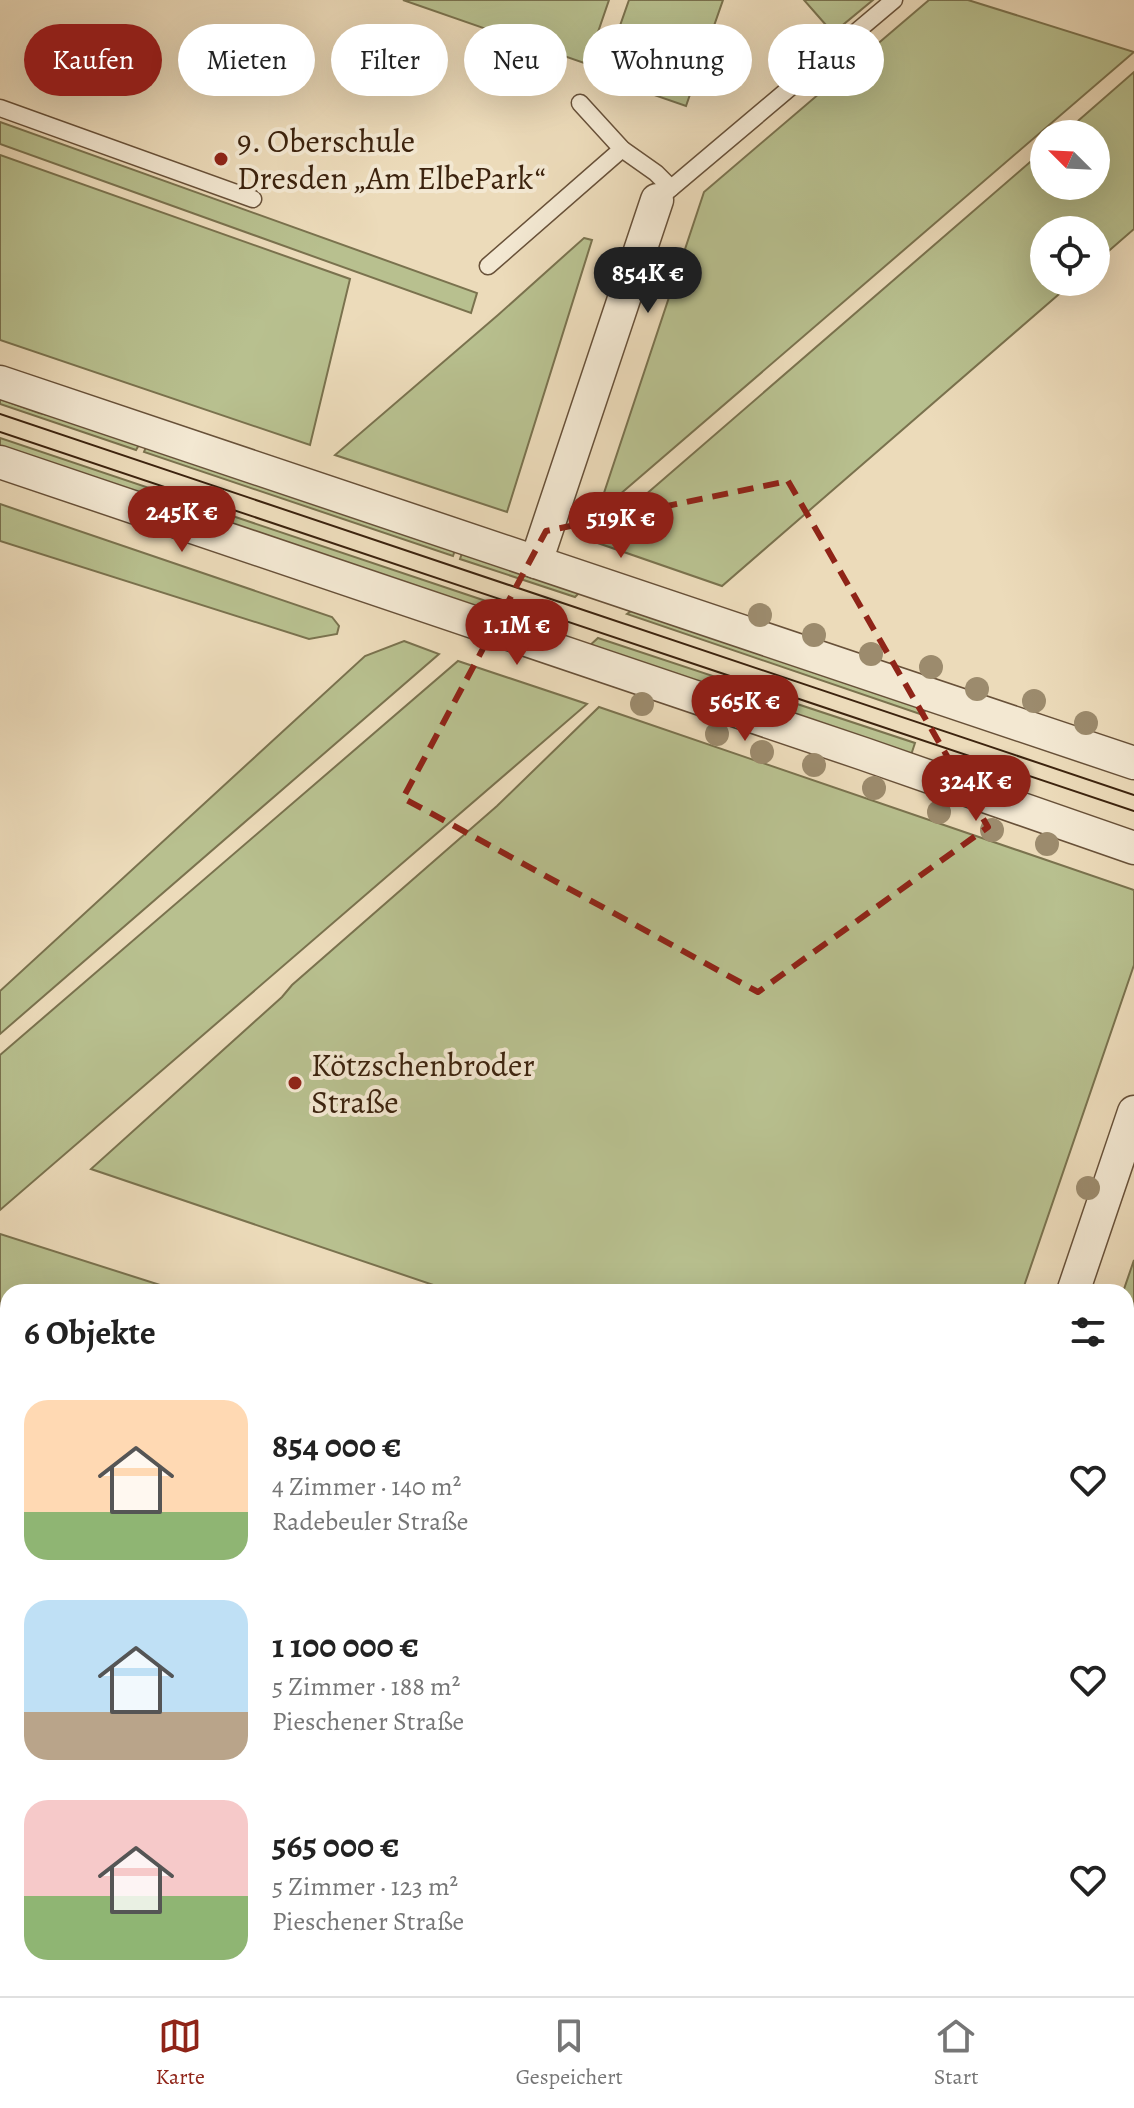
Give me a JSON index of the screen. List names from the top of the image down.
{
  "places": ["9. Oberschule Dresden „Am ElbePark“", "Kötzschenbroder Straße"],
  "north": "top left",
  "page": {
    "chip": [
      "Kaufen",
      "Mieten",
      "Filter",
      "Neu",
      "Wohnung",
      "Haus"
    ],
    "price": [
      "854K €",
      "245K €",
      "519K €",
      "1.1M €",
      "565K €",
      "324K €"
    ],
    "heading": "6 Objekte",
    "list": [
      {
        "name": "854 000 €",
        "note": "4 Zimmer · 140 m² · Radebeuler Straße"
      },
      {
        "name": "1 100 000 €",
        "note": "5 Zimmer · 188 m² · Pieschener Straße"
      },
      {
        "name": "565 000 €",
        "note": "5 Zimmer · 123 m² · Pieschener Straße"
      }
    ],
    "tabs": ["Karte", "Gespeichert", "Start"]
  }
}
